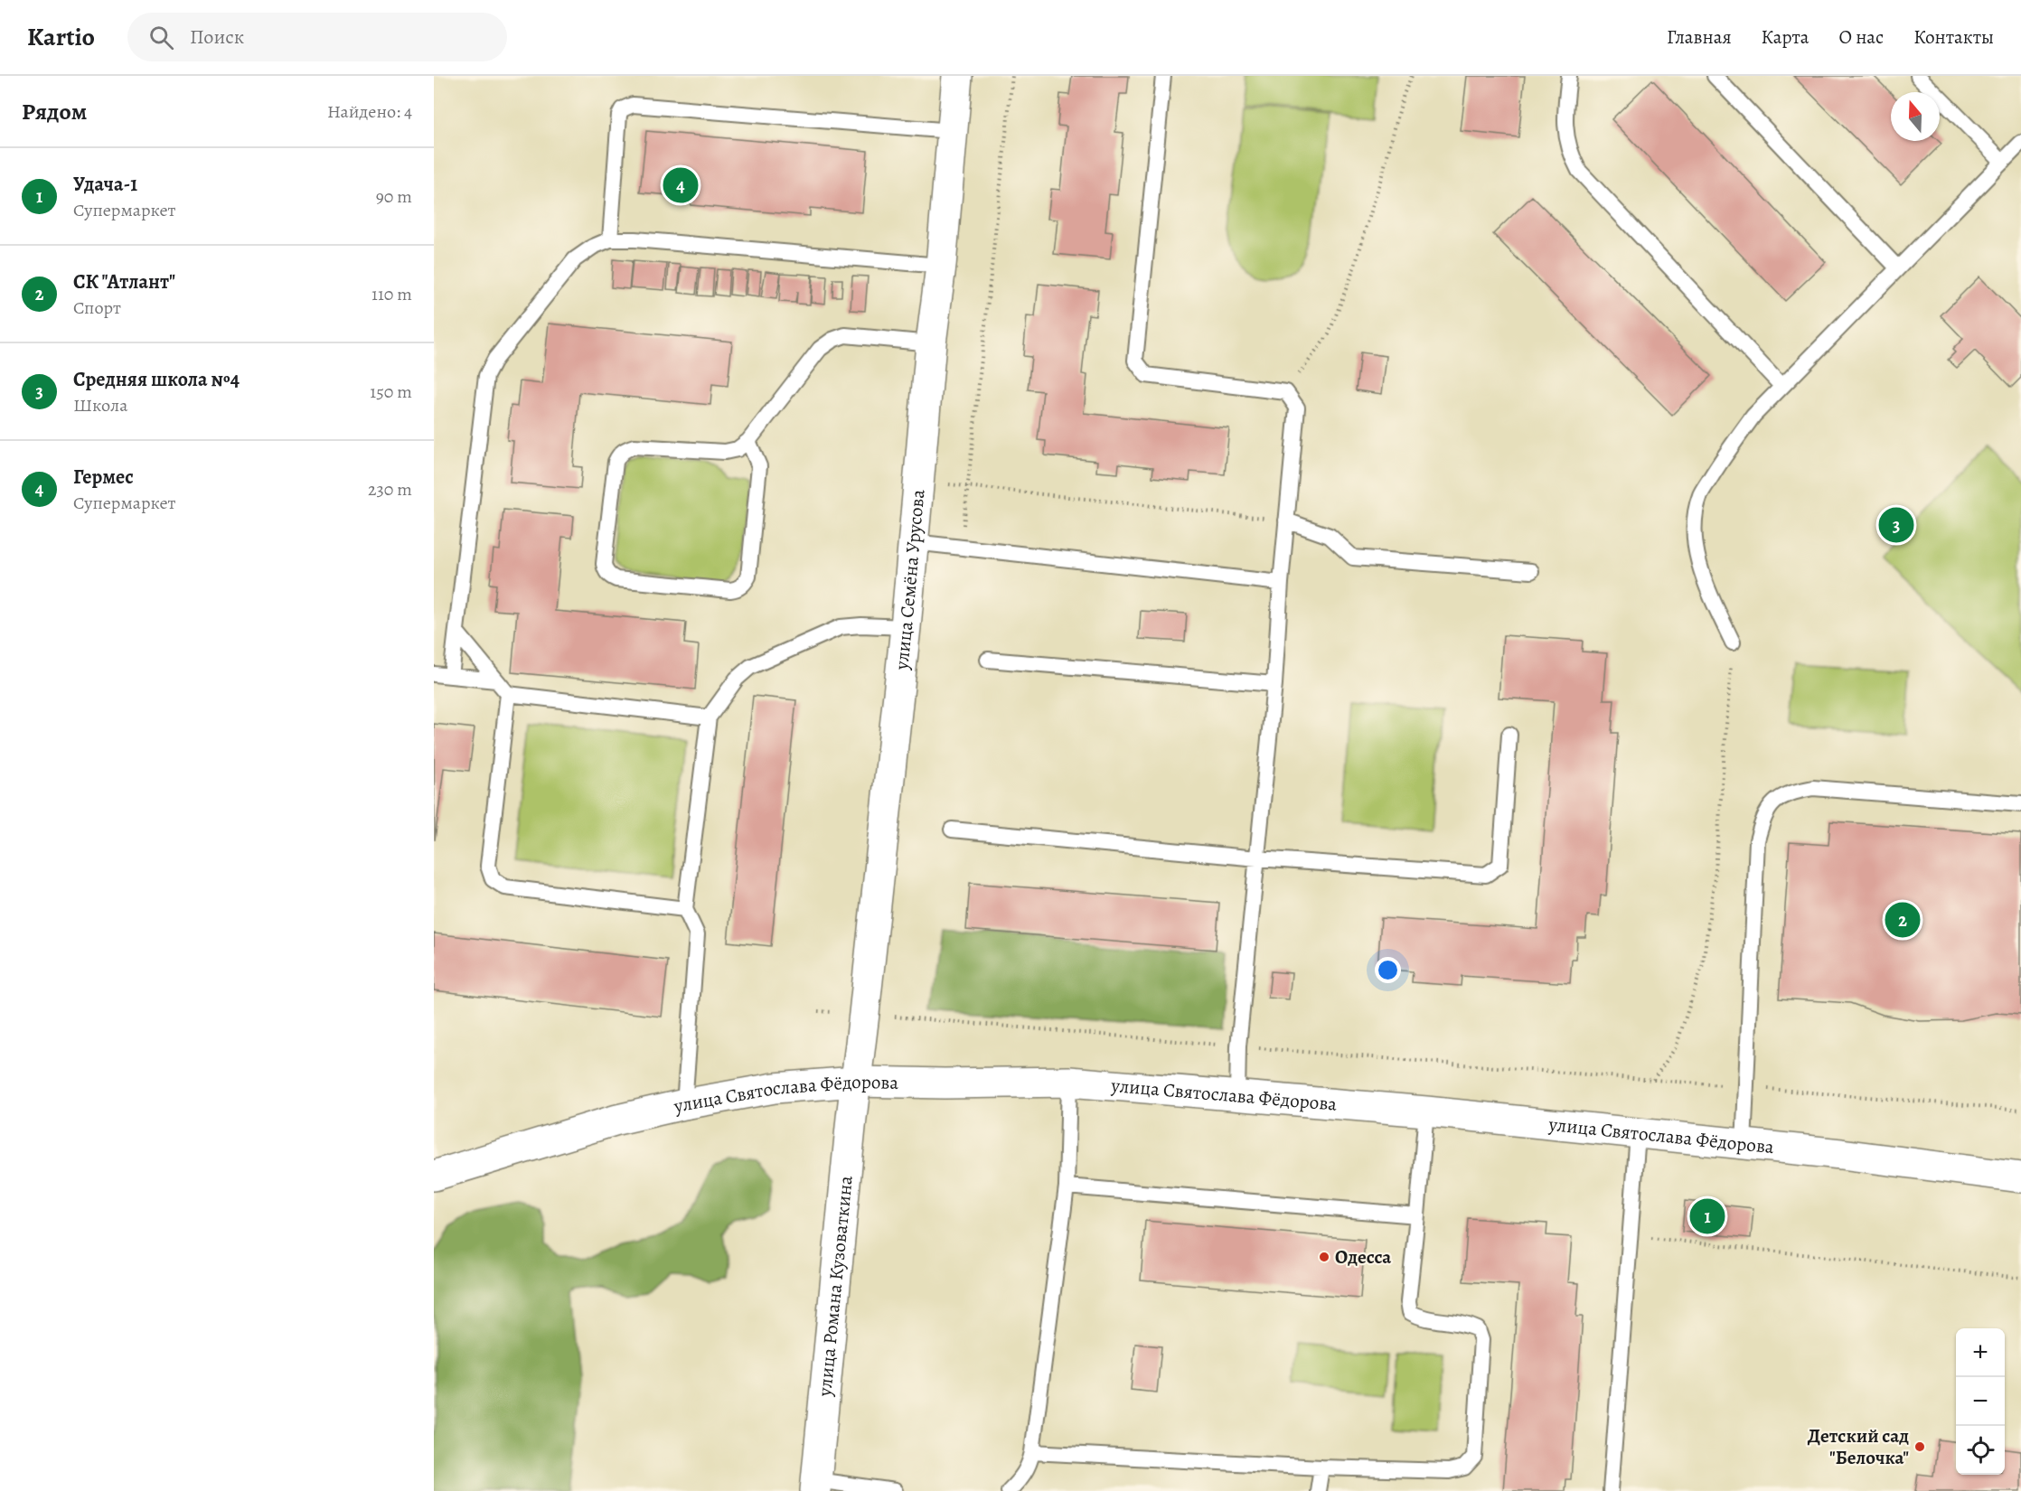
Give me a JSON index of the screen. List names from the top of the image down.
{
  "streets": {
    "street": ["улица Семёна Урусова", "улица Святослава Фёдорова", "улица Романа Кузоваткина"]
  },
  "crossings": [
    ["улица Семёна Урусова", "улица Святослава Фёдорова"],
    ["улица Семёна Урусова", "улица Романа Кузоваткина"],
    ["улица Святослава Фёдорова", "улица Романа Кузоваткина"]
  ],
  "places": ["Одесса", "Детский сад \"Белочка\""],
  "north": "top",
  "page": {
    "header": "Kartio",
    "search": "Поиск",
    "nav": [
      "Главная",
      "Карта",
      "О нас",
      "Контакты"
    ],
    "heading": ["Рядом", "Найдено: 4"],
    "list": [
      {
        "mark": "1",
        "name": "Удача-1",
        "note": "Супермаркет",
        "value": "90 m"
      },
      {
        "mark": "2",
        "name": "СК \"Атлант\"",
        "note": "Спорт",
        "value": "110 m"
      },
      {
        "mark": "3",
        "name": "Средняя школа №4",
        "note": "Школа",
        "value": "150 m"
      },
      {
        "mark": "4",
        "name": "Гермес",
        "note": "Супермаркет",
        "value": "230 m"
      }
    ],
    "pins": [
      "4",
      "3",
      "2",
      "1"
    ],
    "map_buttons": ["+", "−"]
  }
}
